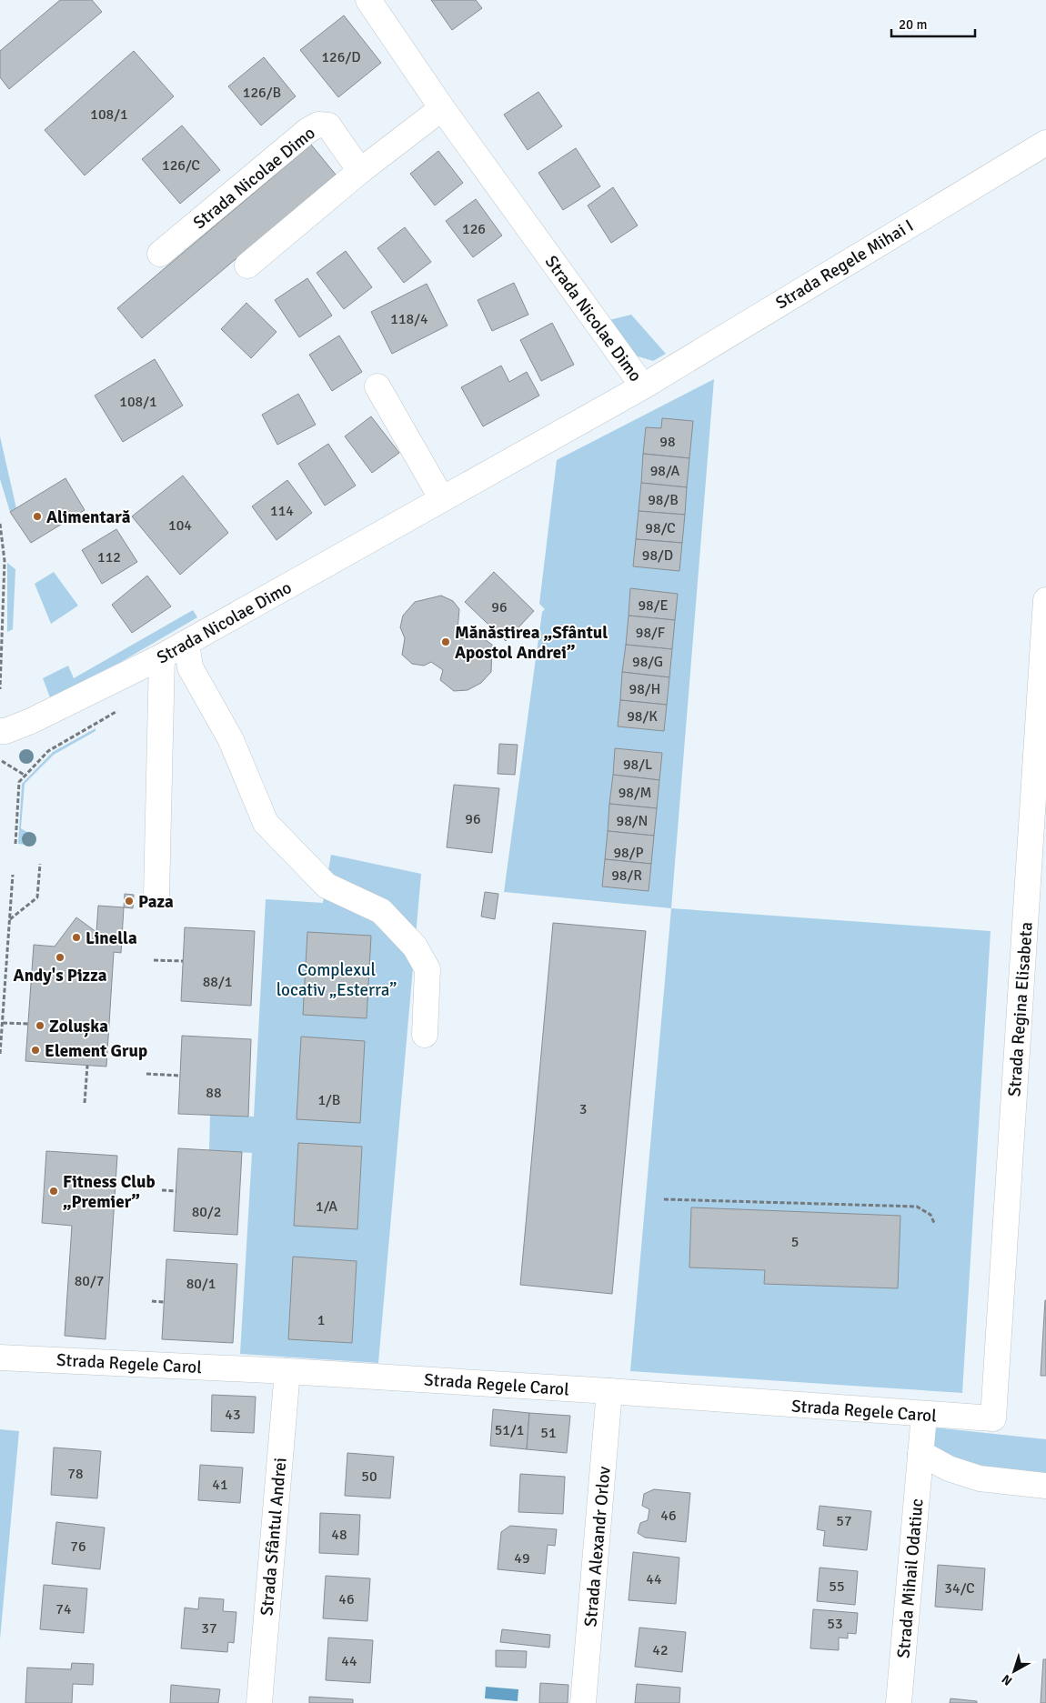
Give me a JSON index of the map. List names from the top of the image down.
{
  "streets": {
    "street": [
      "Strada Nicolae Dimo",
      "Strada Regele Mihai I",
      "Strada Regina Elisabeta",
      "Strada Regele Carol",
      "Strada Sfântul Andrei",
      "Strada Alexandr Orlov",
      "Strada Mihail Odatiuc"
    ]
  },
  "crossings": [
    ["Strada Nicolae Dimo", "Strada Regele Mihai I"],
    ["Strada Regina Elisabeta", "Strada Regele Carol"],
    ["Strada Regele Carol", "Strada Sfântul Andrei"],
    ["Strada Regele Carol", "Strada Alexandr Orlov"],
    ["Strada Regele Carol", "Strada Mihail Odatiuc"]
  ],
  "parks": ["Complexul locativ „Esterra”"],
  "places": [
    "Alimentară",
    "Mănăstirea „Sfântul Apostol Andrei”",
    "Paza",
    "Linella",
    "Andy's Pizza",
    "Zolușka",
    "Element Grup",
    "Fitness Club „Premier”"
  ],
  "house_numbers": [
    "126/D",
    "126/B",
    "108/1",
    "126/C",
    "126",
    "118/4",
    "108/1",
    "98",
    "98/A",
    "98/B",
    "114",
    "104",
    "98/C",
    "98/D",
    "112",
    "98/E",
    "96",
    "98/F",
    "98/G",
    "98/H",
    "98/K",
    "98/L",
    "98/M",
    "96",
    "98/N",
    "98/P",
    "98/R",
    "88/1",
    "88",
    "1/B",
    "3",
    "1/A",
    "80/2",
    "5",
    "80/7",
    "80/1",
    "1",
    "43",
    "51/1",
    "51",
    "78",
    "50",
    "41",
    "46",
    "57",
    "48",
    "76",
    "49",
    "44",
    "55",
    "34/C",
    "46",
    "74",
    "53",
    "37",
    "42",
    "44"
  ],
  "scale_bar": "20 m",
  "north": "bottom left"
}
